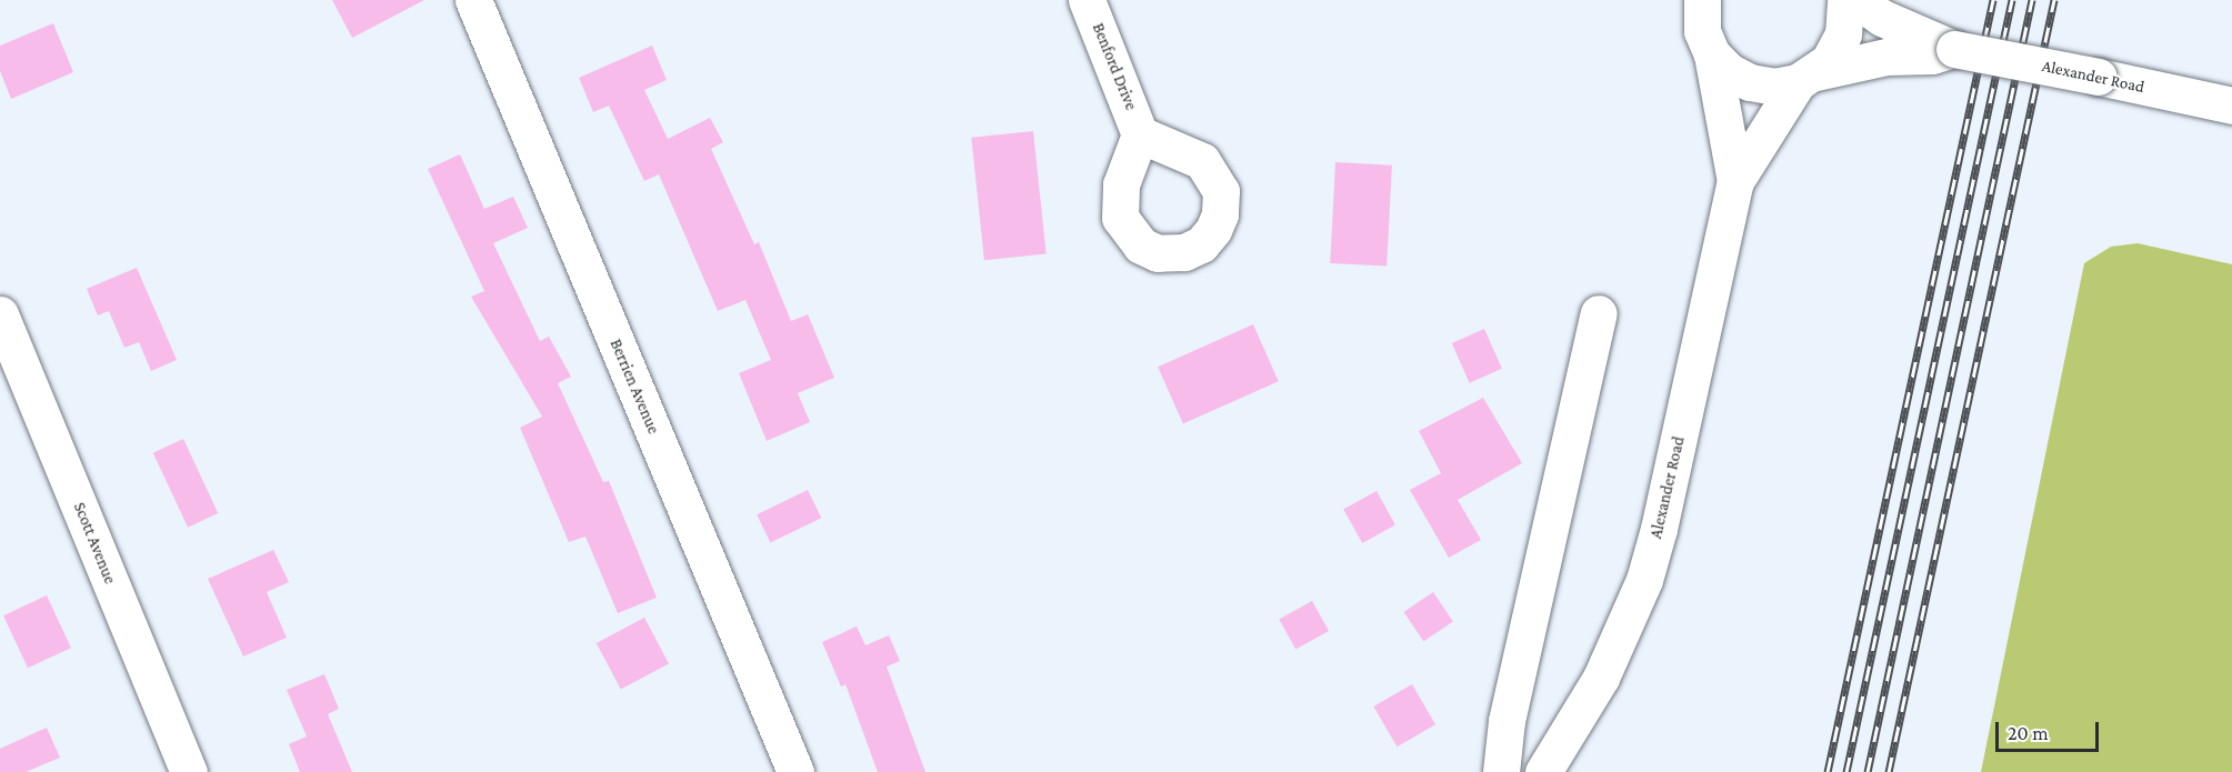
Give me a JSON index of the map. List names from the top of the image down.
{
  "streets": {
    "street": [
      "Benford Drive",
      "Alexander Road",
      "Berrien Avenue",
      "Scott Avenue"
    ]
  },
  "scale_bar": "20 m"
}
